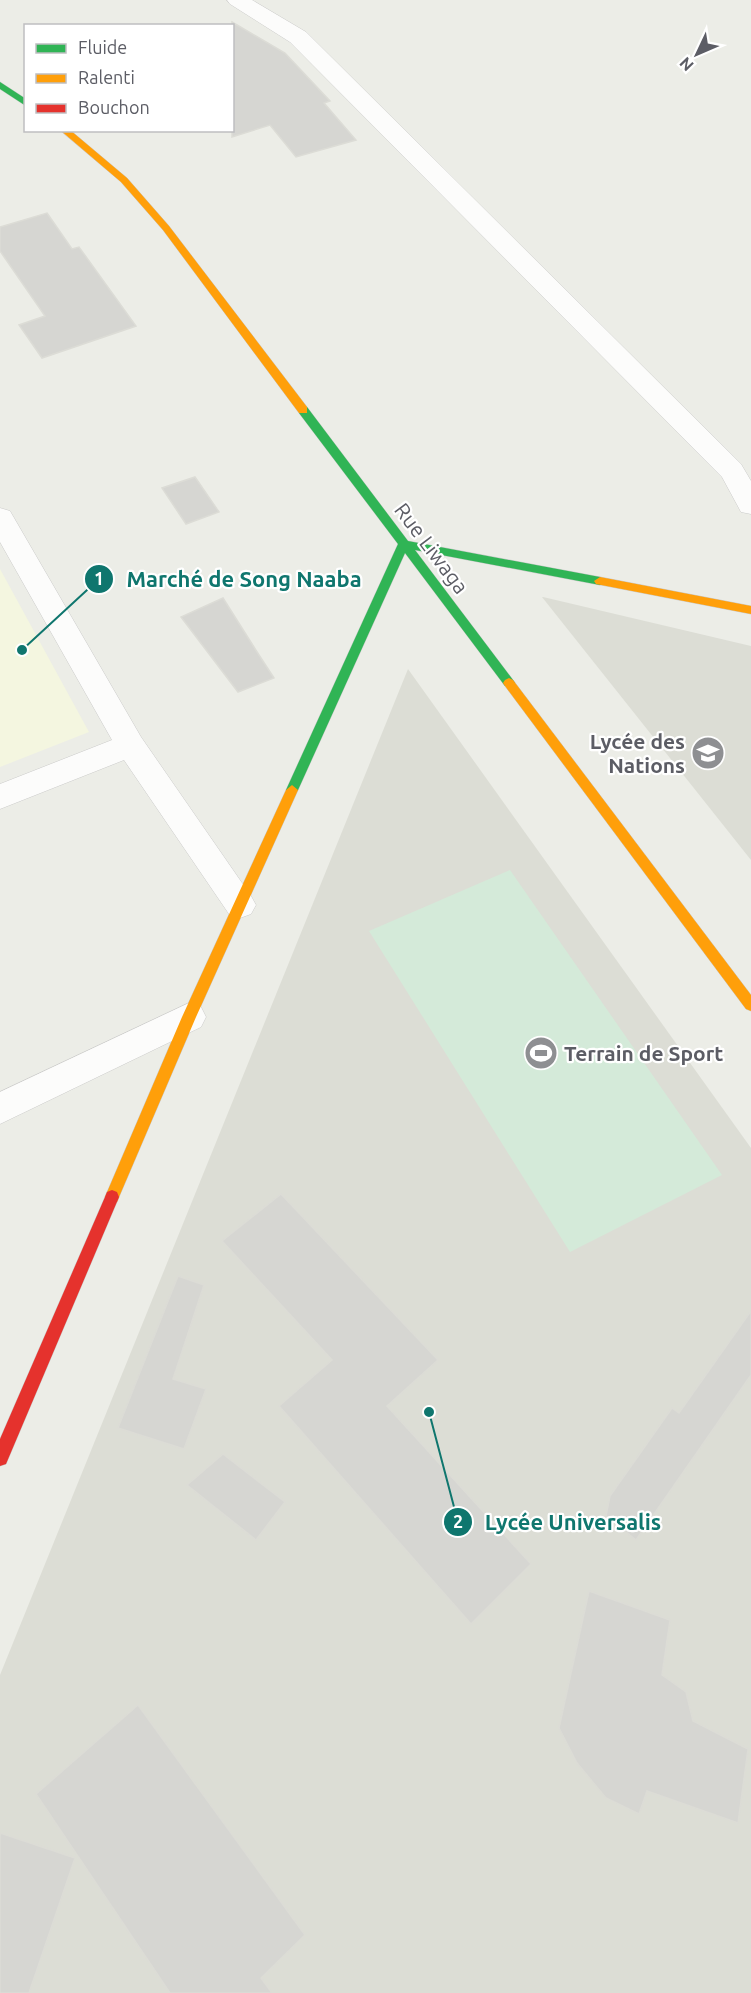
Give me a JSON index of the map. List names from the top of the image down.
{
  "streets": {
    "main road": ["Rue Liwaga"]
  },
  "places": {
    "other": ["Marché de Song Naaba", "Lycée Universalis"],
    "school or university": ["Lycée des Nations"],
    "sports": ["Terrain de Sport"]
  },
  "legend": ["Fluide", "Ralenti", "Bouchon"],
  "north": "bottom left"
}
